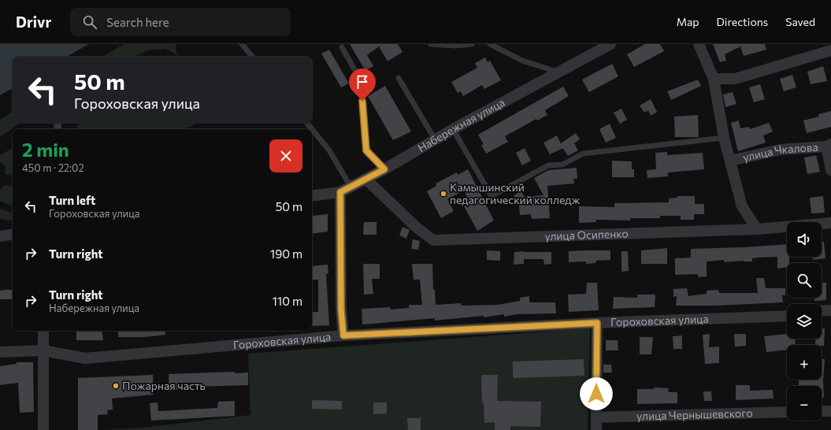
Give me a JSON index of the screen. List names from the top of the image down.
{
  "streets": {
    "street": [
      "Набережная улица",
      "улица Чкалова",
      "улица Осипенко",
      "Гороховская улица",
      "улица Чернышевского"
    ]
  },
  "crossings": [
    ["Набережная улица", "улица Осипенко"]
  ],
  "places": ["Камышинский педагогический колледж", "Пожарная часть"],
  "page": {
    "header": "Drivr",
    "search": "Search here",
    "nav": ["Map", "Directions", "Saved"],
    "turn": ["50 m", "Гороховская улица"],
    "heading": ["2 min", "450 m · 22:02"],
    "list": [
      {
        "name": "Turn left",
        "note": "Гороховская улица",
        "value": "50 m"
      },
      {
        "name": "Turn right",
        "value": "190 m"
      },
      {
        "name": "Turn right",
        "note": "Набережная улица",
        "value": "110 m"
      }
    ],
    "map_buttons": ["+", "−"]
  }
}
